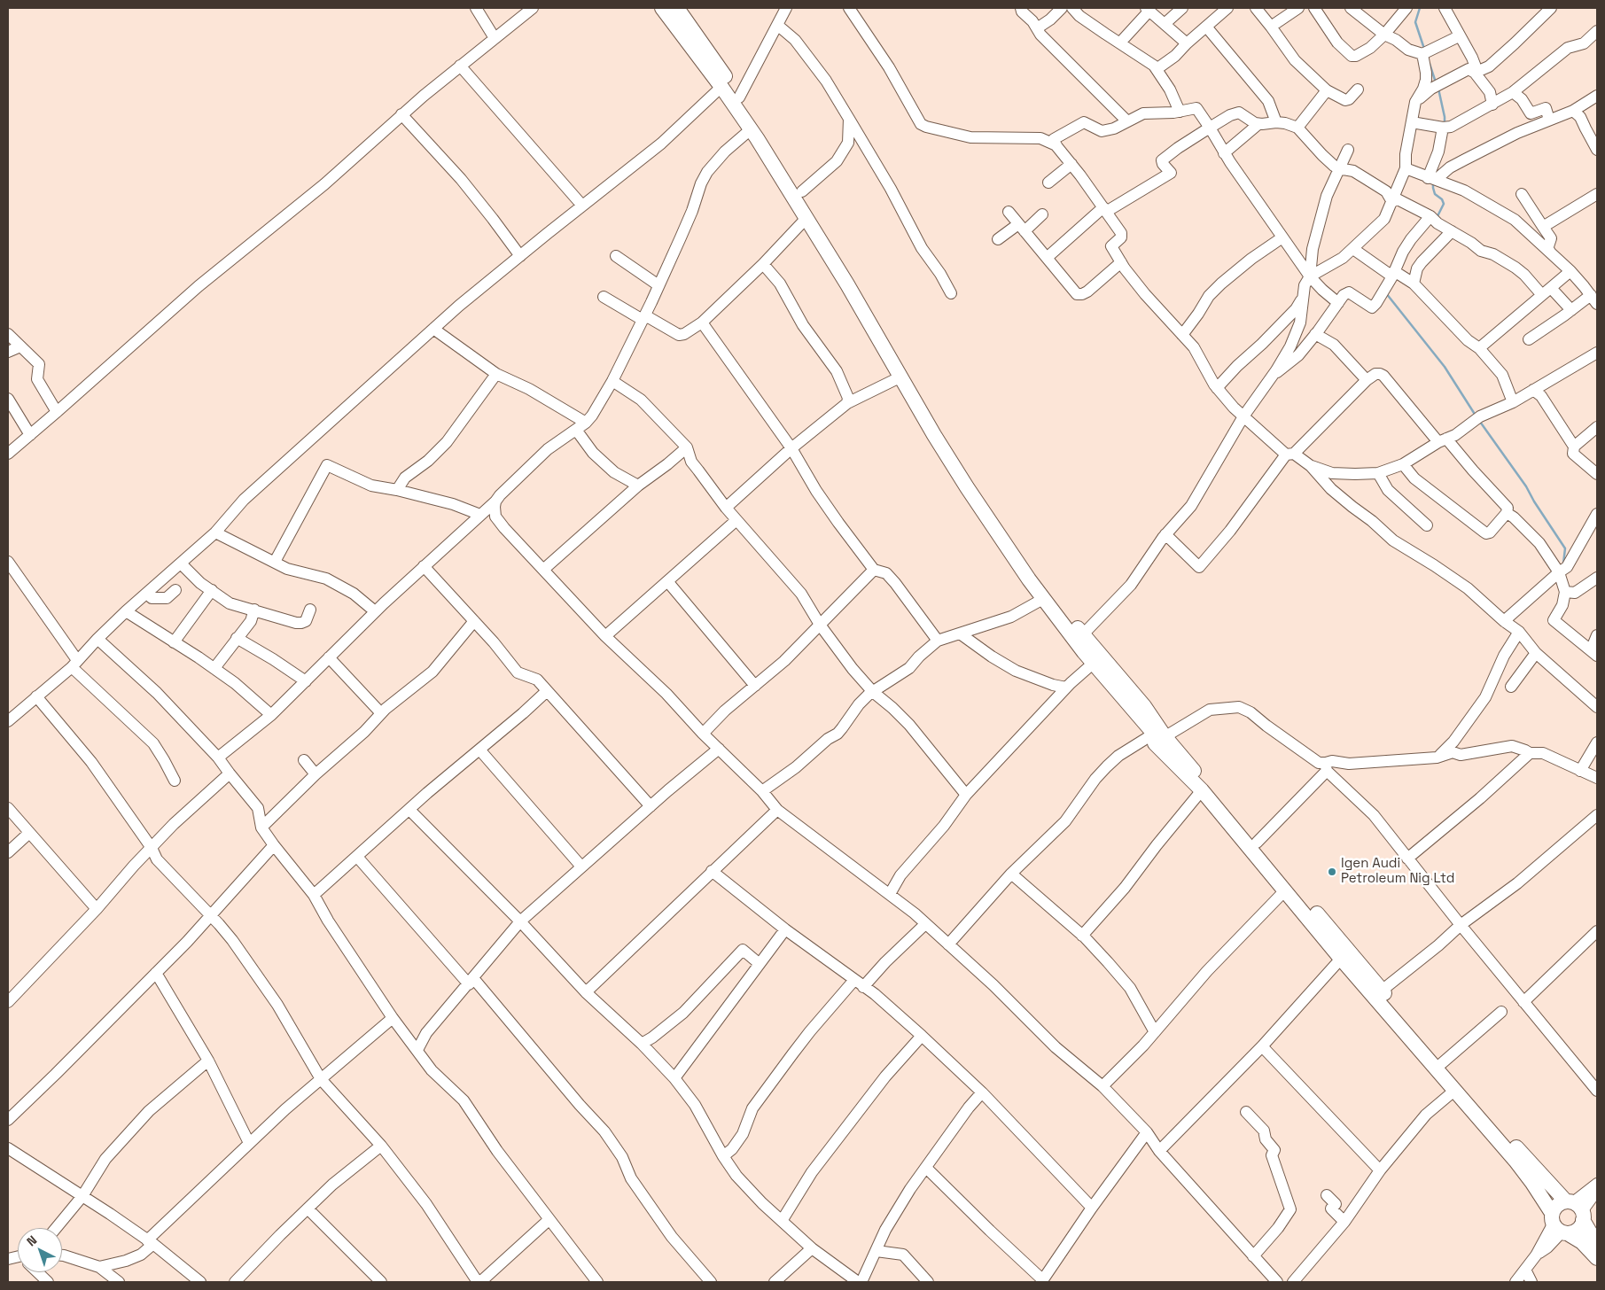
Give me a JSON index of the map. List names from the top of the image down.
{
  "places": ["Igen Audi Petroleum Nig Ltd"],
  "north": "top left"
}
